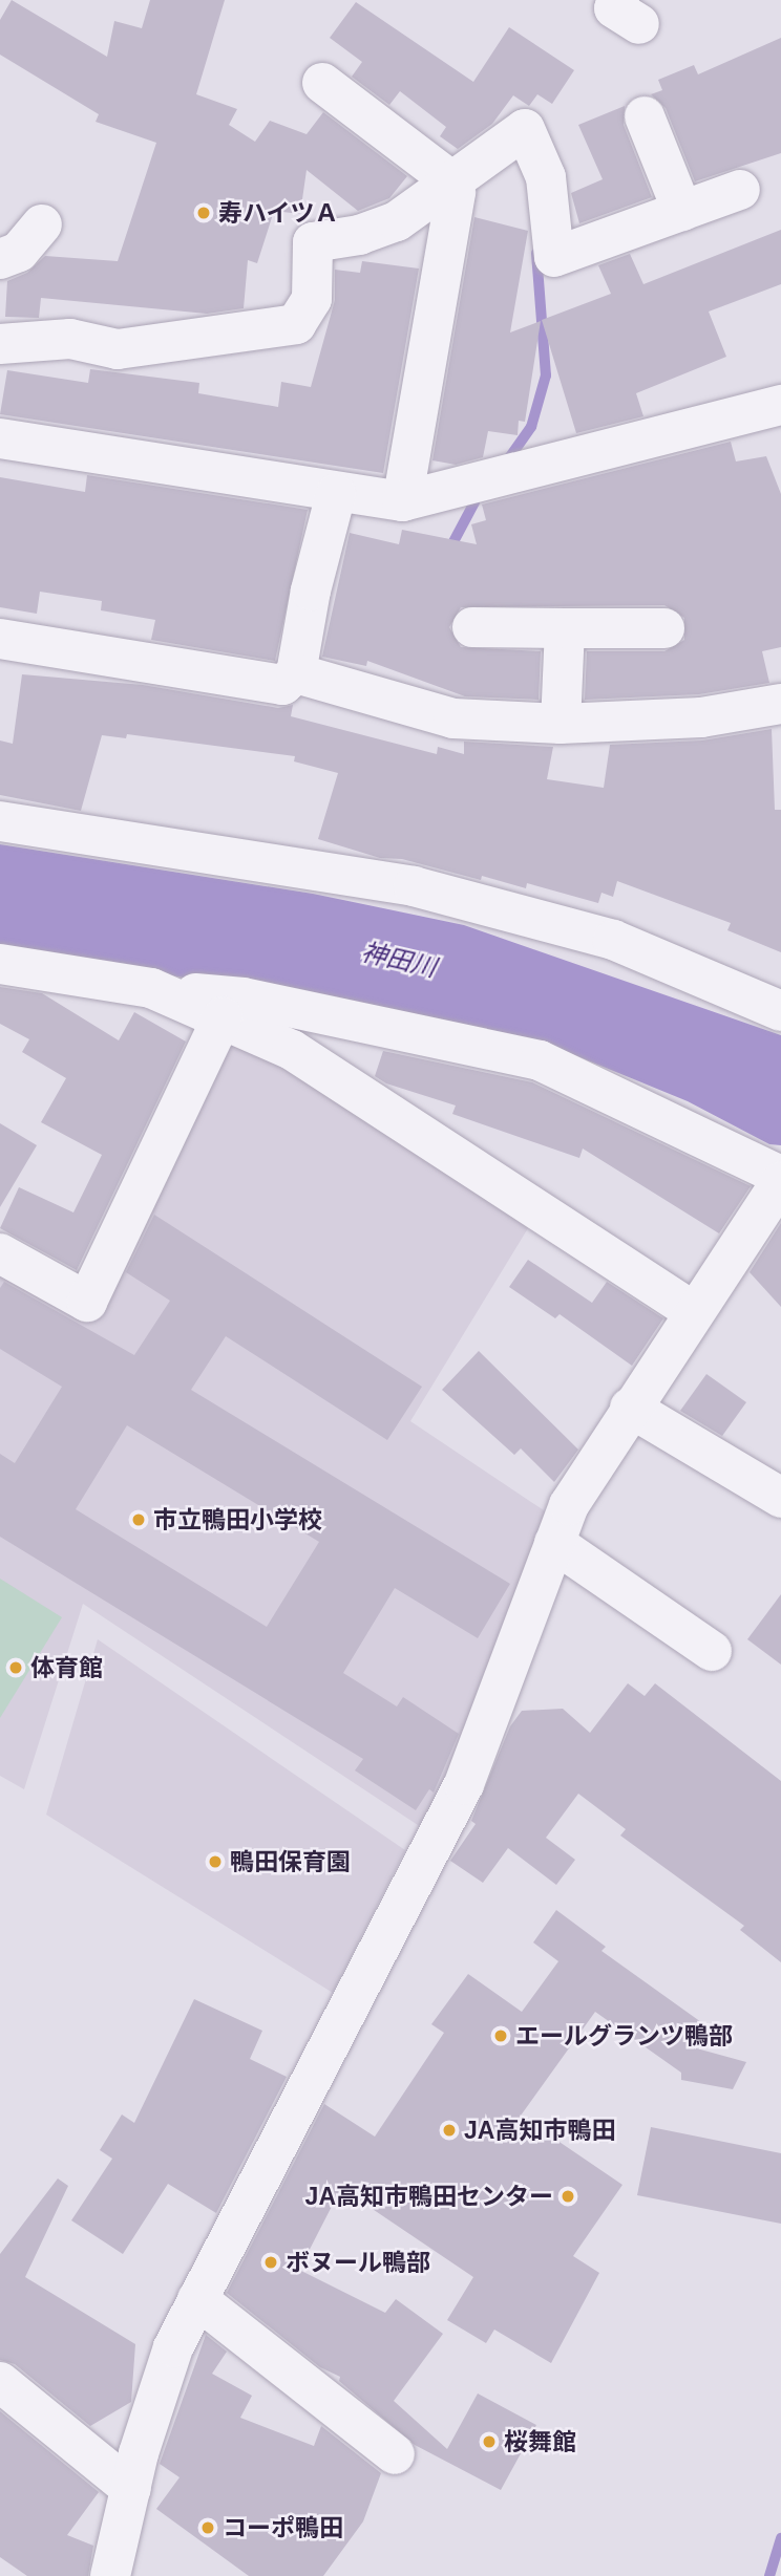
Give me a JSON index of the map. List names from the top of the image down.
{
  "water": ["神田川"],
  "places": [
    "寿ハイツＡ",
    "市立鴨田小学校",
    "体育館",
    "鴨田保育園",
    "エールグランツ鴨部",
    "JA高知市鴨田",
    "JA高知市鴨田センター",
    "ボヌール鴨部",
    "桜舞館",
    "コーポ鴨田"
  ]
}
